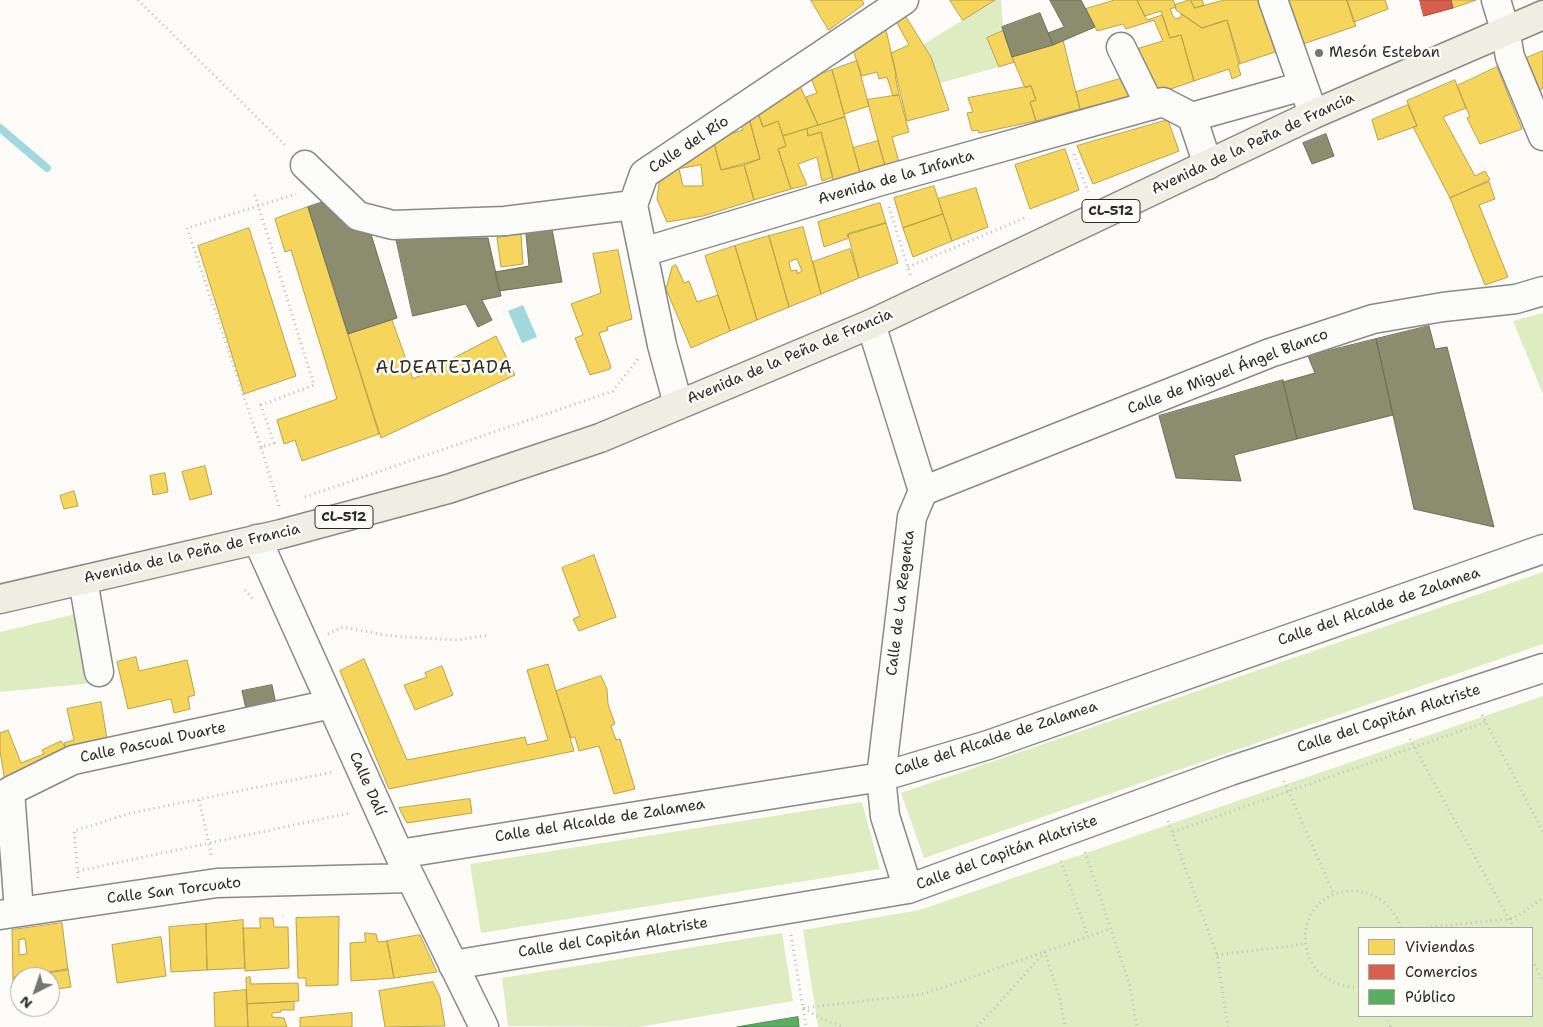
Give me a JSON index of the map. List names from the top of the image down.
{
  "streets": {
    "main road": ["Avenida de la Peña de Francia", "CL-512"],
    "street": [
      "Calle del Río",
      "Avenida de la Infanta",
      "Calle de Miguel Ángel Blanco",
      "Calle de La Regenta",
      "Calle del Alcalde de Zalamea",
      "Calle del Capitán Alatriste",
      "Calle Pascual Duarte",
      "Calle Dalí",
      "Calle San Torcuato"
    ]
  },
  "crossings": [
    ["Avenida de la Peña de Francia", "Calle Dalí"],
    ["Calle de Miguel Ángel Blanco", "Calle de La Regenta"],
    ["Calle de La Regenta", "Calle del Alcalde de Zalamea"],
    ["Calle de La Regenta", "Calle del Capitán Alatriste"],
    ["Calle del Alcalde de Zalamea", "Calle Dalí"],
    ["Calle del Capitán Alatriste", "Calle Dalí"],
    ["Calle Pascual Duarte", "Calle Dalí"],
    ["Calle Pascual Duarte", "Calle San Torcuato"],
    ["Calle Dalí", "Calle San Torcuato"]
  ],
  "districts": ["ALDEATEJADA"],
  "places": ["Mesón Esteban"],
  "legend": ["Viviendas", "Comercios", "Público"],
  "north": "bottom left"
}
